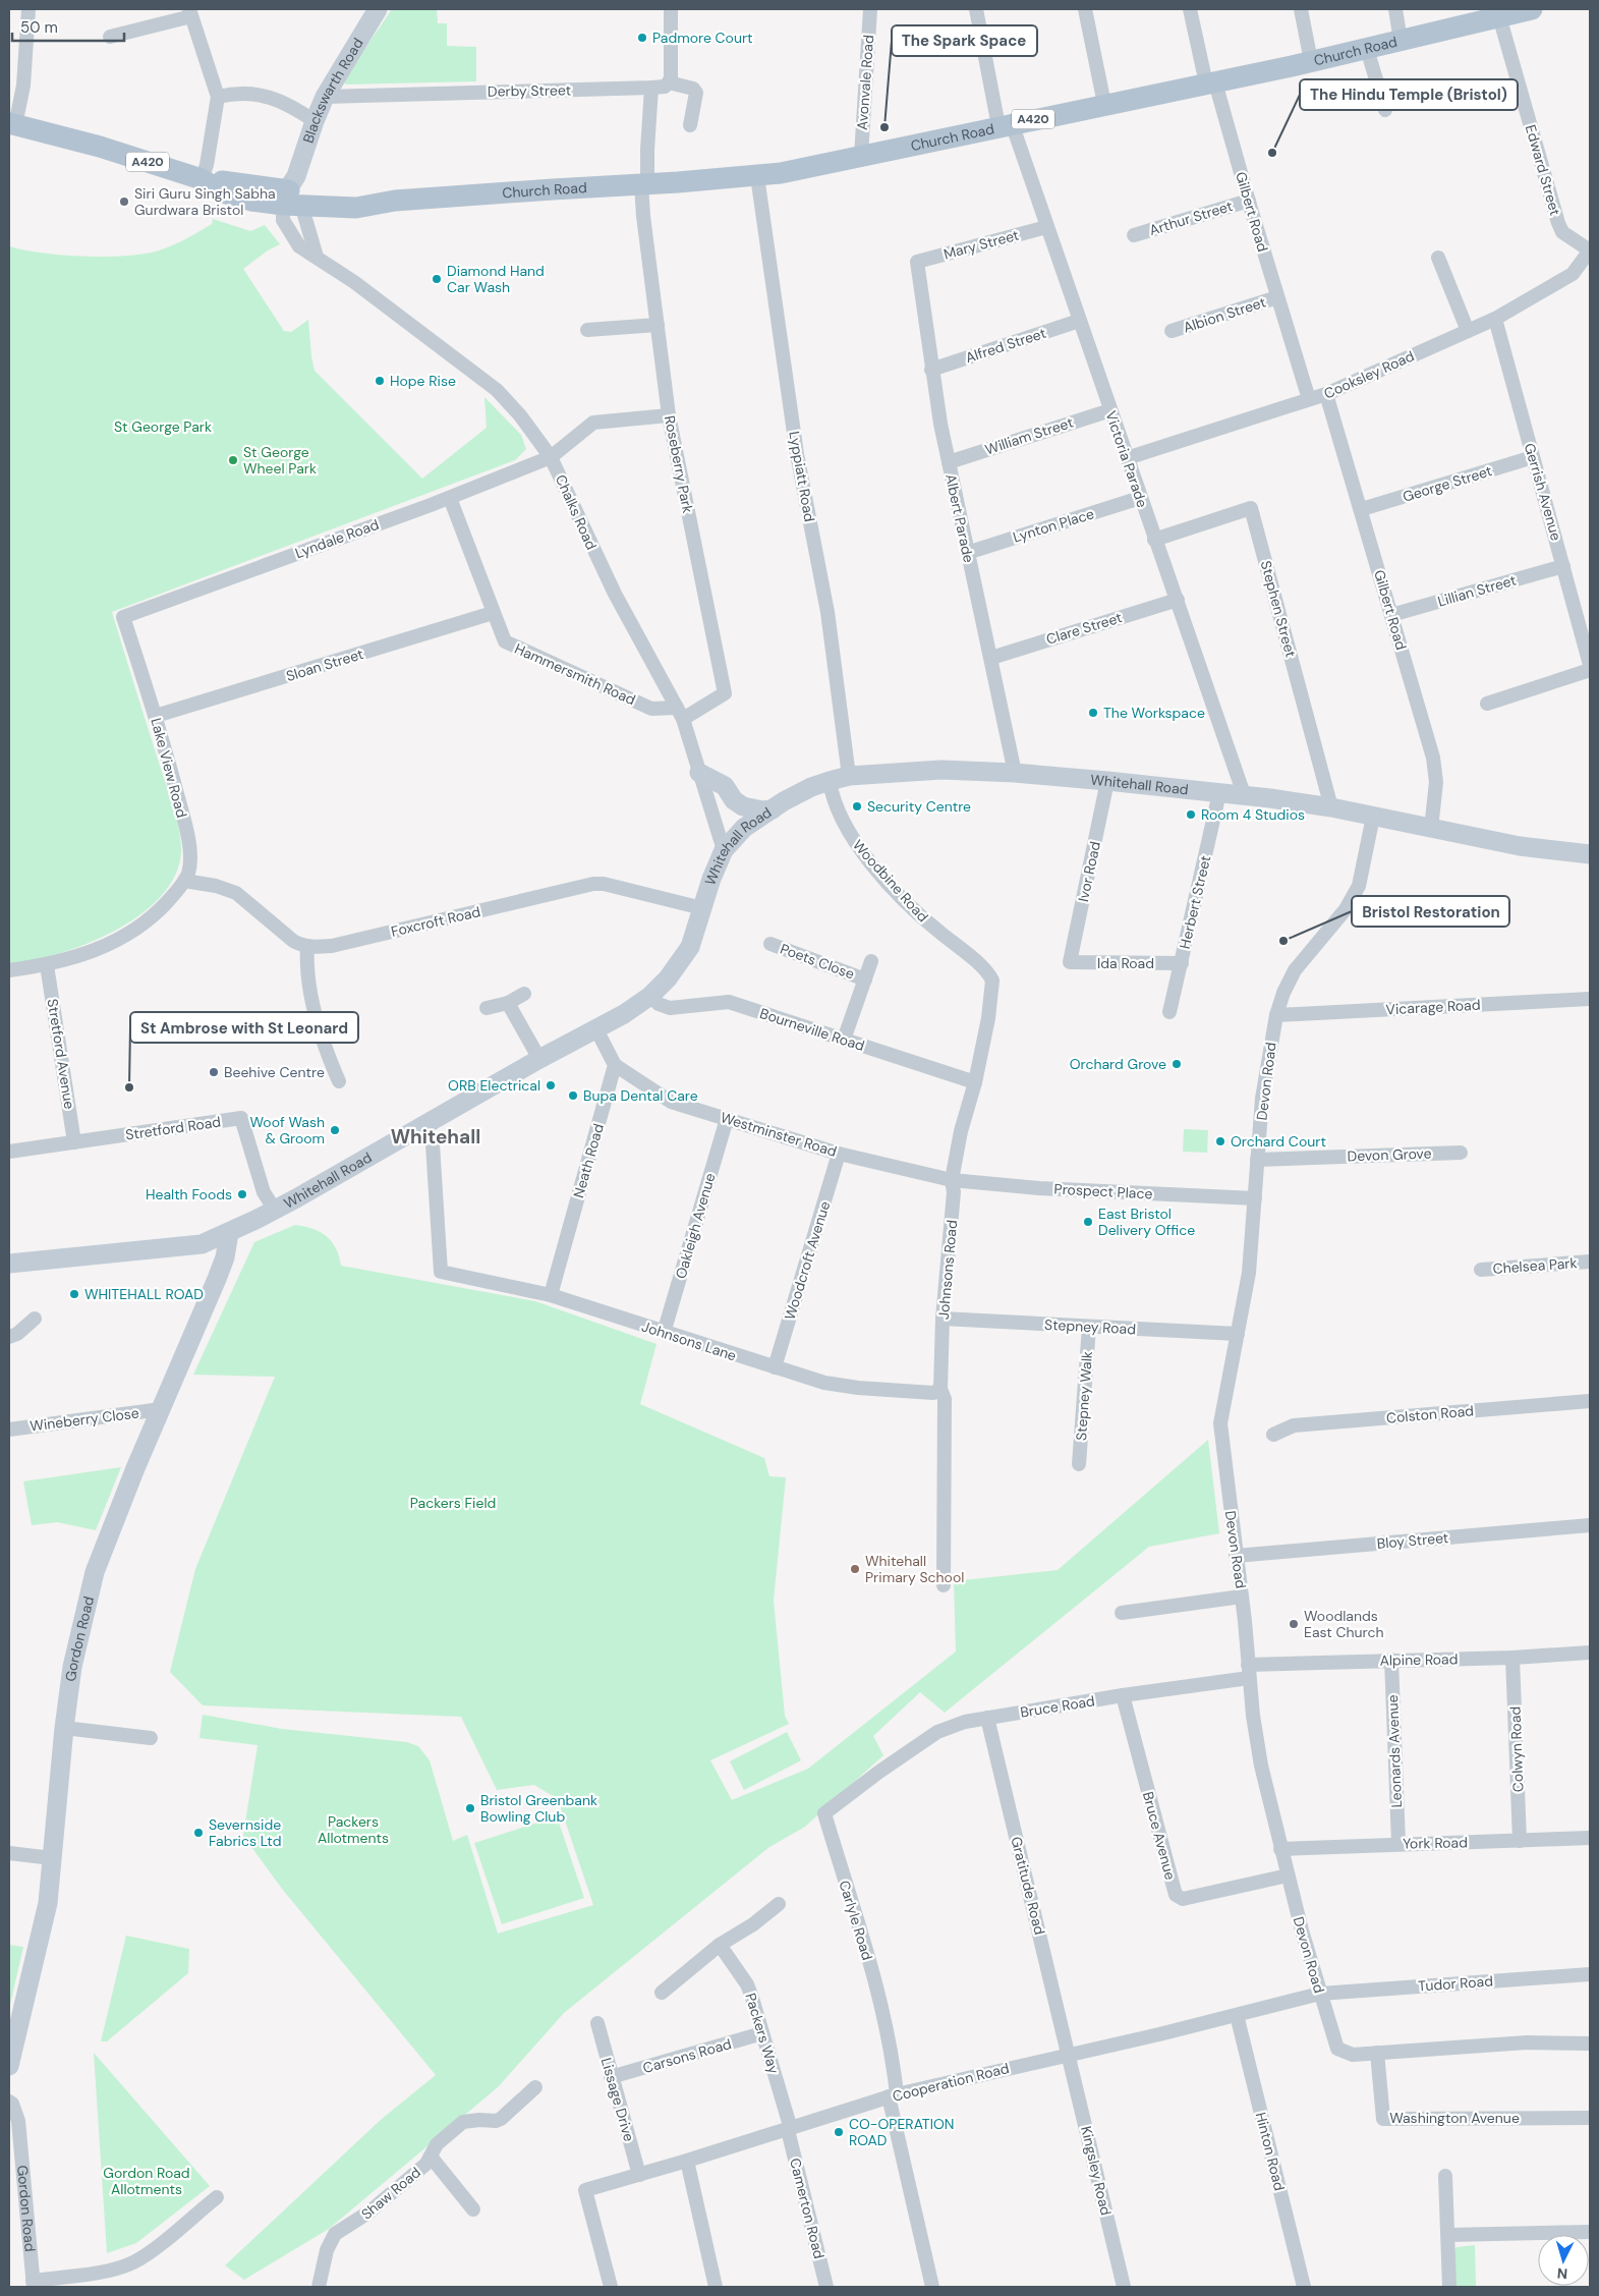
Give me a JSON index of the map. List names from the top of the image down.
{
  "streets": {
    "main road": [
      "Church Road",
      "Blackswarth Road",
      "A420",
      "Whitehall Road",
      "Gordon Road"
    ],
    "street": [
      "Avonvale Road",
      "Derby Street",
      "Edward Street",
      "Gilbert Road",
      "Arthur Street",
      "Mary Street",
      "Albion Street",
      "Alfred Street",
      "Cooksley Road",
      "William Street",
      "Victoria Parade",
      "Roseberry Park",
      "Lyppiatt Road",
      "George Street",
      "Gerrish Avenue",
      "Chalks Road",
      "Albert Parade",
      "Lynton Place",
      "Lyndale Road",
      "Lillian Street",
      "Stephen Street",
      "Clare Street",
      "Sloan Street",
      "Hammersmith Road",
      "Lake View Road",
      "Ivor Road",
      "Woodbine Road",
      "Herbert Street",
      "Foxcroft Road",
      "Poets Close",
      "Ida Road",
      "Vicarage Road",
      "Bourneville Road",
      "Stretford Avenue",
      "Devon Road",
      "Stretford Road",
      "Westminster Road",
      "Devon Grove",
      "Neath Road",
      "Prospect Place",
      "Oakleigh Avenue",
      "Woodcroft Avenue",
      "Chelsea Park",
      "Johnsons Road",
      "Stepney Road",
      "Johnsons Lane",
      "Stepney Walk",
      "Colston Road",
      "Wineberry Close",
      "Bloy Street",
      "Alpine Road",
      "Bruce Road",
      "Colwyn Road",
      "Leonards Avenue",
      "Bruce Avenue",
      "York Road",
      "Gratitude Road",
      "Carlyle Road",
      "Tudor Road",
      "Packers Way",
      "Carsons Road",
      "Cooperation Road",
      "Lissage Drive",
      "Washington Avenue",
      "Hinton Road",
      "Kingsley Road",
      "Shaw Road",
      "Camerton Road"
    ]
  },
  "crossings": [
    ["Church Road", "Avonvale Road"],
    ["Church Road", "Blackswarth Road"],
    ["Church Road", "Edward Street"],
    ["Church Road", "Gilbert Road"],
    ["Church Road", "Victoria Parade"],
    ["Church Road", "Roseberry Park"],
    ["Church Road", "Lyppiatt Road"],
    ["Church Road", "Chalks Road"],
    ["Blackswarth Road", "Derby Street"],
    ["Blackswarth Road", "Chalks Road"],
    ["Derby Street", "Roseberry Park"],
    ["Edward Street", "Cooksley Road"],
    ["Gilbert Road", "Arthur Street"],
    ["Gilbert Road", "Albion Street"],
    ["Gilbert Road", "Cooksley Road"],
    ["Gilbert Road", "George Street"],
    ["Gilbert Road", "Lillian Street"],
    ["Gilbert Road", "Whitehall Road"],
    ["Mary Street", "Victoria Parade"],
    ["Mary Street", "Albert Parade"],
    ["Alfred Street", "Victoria Parade"],
    ["Alfred Street", "Albert Parade"],
    ["Cooksley Road", "Victoria Parade"],
    ["Cooksley Road", "Gerrish Avenue"],
    ["William Street", "Victoria Parade"],
    ["William Street", "Albert Parade"],
    ["Victoria Parade", "Lynton Place"],
    ["Victoria Parade", "Stephen Street"],
    ["Victoria Parade", "Clare Street"],
    ["Victoria Parade", "Whitehall Road"],
    ["Roseberry Park", "Chalks Road"],
    ["Roseberry Park", "Lyndale Road"],
    ["Roseberry Park", "Hammersmith Road"],
    ["Lyppiatt Road", "Whitehall Road"],
    ["Lyppiatt Road", "Woodbine Road"],
    ["George Street", "Gerrish Avenue"],
    ["Gerrish Avenue", "Lillian Street"],
    ["Chalks Road", "Lyndale Road"],
    ["Chalks Road", "Hammersmith Road"],
    ["Chalks Road", "Whitehall Road"],
    ["Albert Parade", "Lynton Place"],
    ["Albert Parade", "Clare Street"],
    ["Albert Parade", "Whitehall Road"],
    ["Lyndale Road", "Hammersmith Road"],
    ["Lyndale Road", "Lake View Road"],
    ["Stephen Street", "Whitehall Road"],
    ["Sloan Street", "Hammersmith Road"],
    ["Sloan Street", "Lake View Road"],
    ["Lake View Road", "Foxcroft Road"],
    ["Lake View Road", "Stretford Avenue"],
    ["Whitehall Road", "Ivor Road"],
    ["Whitehall Road", "Woodbine Road"],
    ["Whitehall Road", "Herbert Street"],
    ["Whitehall Road", "Foxcroft Road"],
    ["Whitehall Road", "Bourneville Road"],
    ["Whitehall Road", "Devon Road"],
    ["Whitehall Road", "Stretford Road"],
    ["Whitehall Road", "Johnsons Lane"],
    ["Whitehall Road", "Gordon Road"],
    ["Ivor Road", "Ida Road"],
    ["Woodbine Road", "Johnsons Road"],
    ["Herbert Street", "Ida Road"],
    ["Poets Close", "Bourneville Road"],
    ["Vicarage Road", "Devon Road"],
    ["Bourneville Road", "Johnsons Road"],
    ["Stretford Avenue", "Stretford Road"],
    ["Devon Road", "Devon Grove"],
    ["Devon Road", "Prospect Place"],
    ["Devon Road", "Stepney Road"],
    ["Devon Road", "Bloy Street"],
    ["Devon Road", "Alpine Road"],
    ["Devon Road", "Bruce Road"],
    ["Devon Road", "Bruce Avenue"],
    ["Devon Road", "York Road"],
    ["Devon Road", "Tudor Road"],
    ["Devon Road", "Cooperation Road"],
    ["Devon Road", "Washington Avenue"],
    ["Westminster Road", "Neath Road"],
    ["Westminster Road", "Prospect Place"],
    ["Westminster Road", "Oakleigh Avenue"],
    ["Westminster Road", "Woodcroft Avenue"],
    ["Westminster Road", "Johnsons Road"],
    ["Neath Road", "Johnsons Lane"],
    ["Prospect Place", "Johnsons Road"],
    ["Oakleigh Avenue", "Johnsons Lane"],
    ["Woodcroft Avenue", "Johnsons Lane"],
    ["Johnsons Road", "Stepney Road"],
    ["Johnsons Road", "Johnsons Lane"],
    ["Stepney Road", "Stepney Walk"],
    ["Wineberry Close", "Gordon Road"],
    ["Alpine Road", "Bruce Road"],
    ["Alpine Road", "Colwyn Road"],
    ["Alpine Road", "Leonards Avenue"],
    ["Bruce Road", "Bruce Avenue"],
    ["Bruce Road", "Gratitude Road"],
    ["Bruce Road", "Carlyle Road"],
    ["Colwyn Road", "York Road"],
    ["Leonards Avenue", "York Road"],
    ["Gratitude Road", "Cooperation Road"],
    ["Gratitude Road", "Kingsley Road"],
    ["Carlyle Road", "Cooperation Road"],
    ["Tudor Road", "Cooperation Road"],
    ["Packers Way", "Carsons Road"],
    ["Packers Way", "Cooperation Road"],
    ["Packers Way", "Camerton Road"],
    ["Carsons Road", "Lissage Drive"],
    ["Cooperation Road", "Lissage Drive"],
    ["Cooperation Road", "Hinton Road"],
    ["Cooperation Road", "Kingsley Road"],
    ["Cooperation Road", "Camerton Road"]
  ],
  "districts": ["Whitehall"],
  "parks": [
    "St George Park",
    "Packers Field",
    "Packers Allotments",
    "Gordon Road Allotments"
  ],
  "places": [
    "Padmore Court",
    "The Spark Space",
    "The Hindu Temple (Bristol)",
    "Siri Guru Singh Sabha Gurdwara Bristol",
    "Diamond Hand Car Wash",
    "Hope Rise",
    "St George Wheel Park",
    "The Workspace",
    "Security Centre",
    "Room 4 Studios",
    "Bristol Restoration",
    "Orchard Grove",
    "Beehive Centre",
    "ORB Electrical",
    "St Ambrose with St Leonard",
    "Bupa Dental Care",
    "Woof Wash & Groom",
    "Orchard Court",
    "Health Foods",
    "East Bristol Delivery Office",
    "WHITEHALL ROAD",
    "Whitehall Primary School",
    "Woodlands East Church",
    "Bristol Greenbank Bowling Club",
    "Severnside Fabrics Ltd",
    "CO-OPERATION ROAD"
  ],
  "scale_bar": "50 m",
  "north": "bottom"
}
